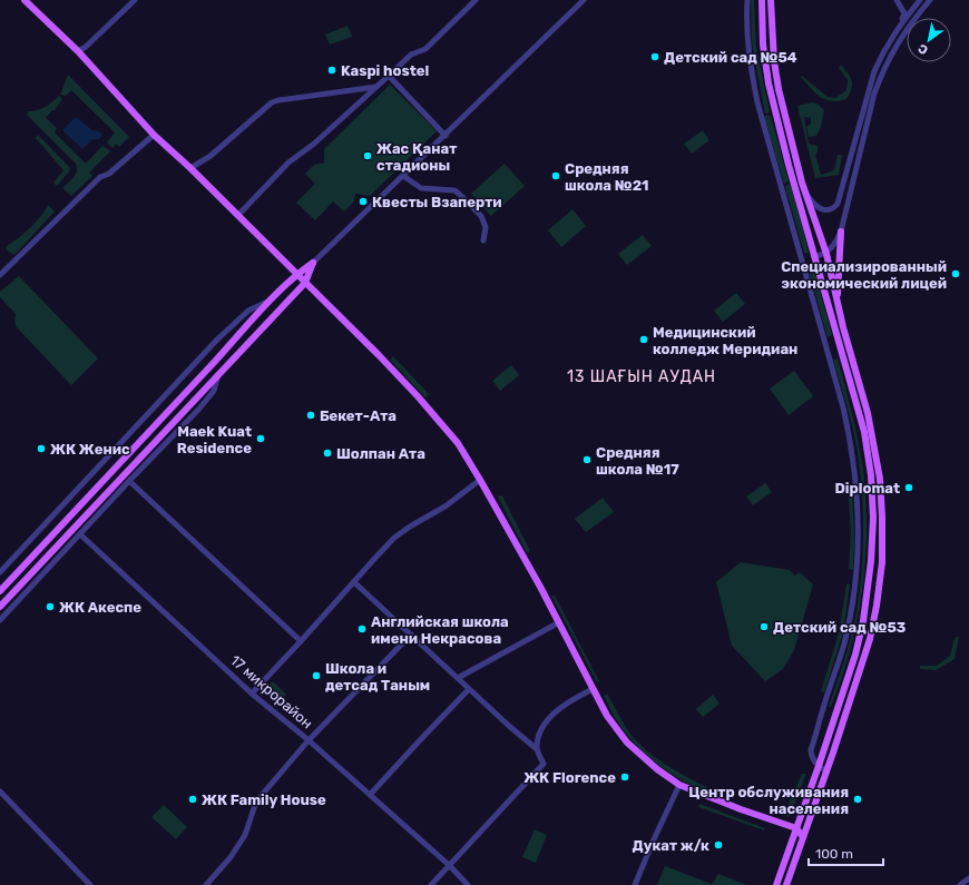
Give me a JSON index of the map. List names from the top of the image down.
{
  "streets": {
    "street": ["17 микрорайон"]
  },
  "districts": ["13 ШАҒЫН АУДАН"],
  "places": [
    "Детский сад №54",
    "Kaspi hostel",
    "Жас Қанат стадионы",
    "Средняя школа №21",
    "Квесты Взаперти",
    "Специализированный экономический лицей",
    "Медицинский колледж Меридиан",
    "Бекет-Ата",
    "Maek Kuat Residence",
    "ЖК Женис",
    "Шолпан Ата",
    "Средняя школа №17",
    "Diplomat",
    "ЖК Акеспе",
    "Детский сад №53",
    "Английская школа имени Некрасова",
    "Школа и детсад Таным",
    "ЖК Florence",
    "ЖК Family House",
    "Центр обслуживания населения",
    "Дукат ж/к"
  ],
  "scale_bar": "100 m",
  "north": "bottom left"
}
